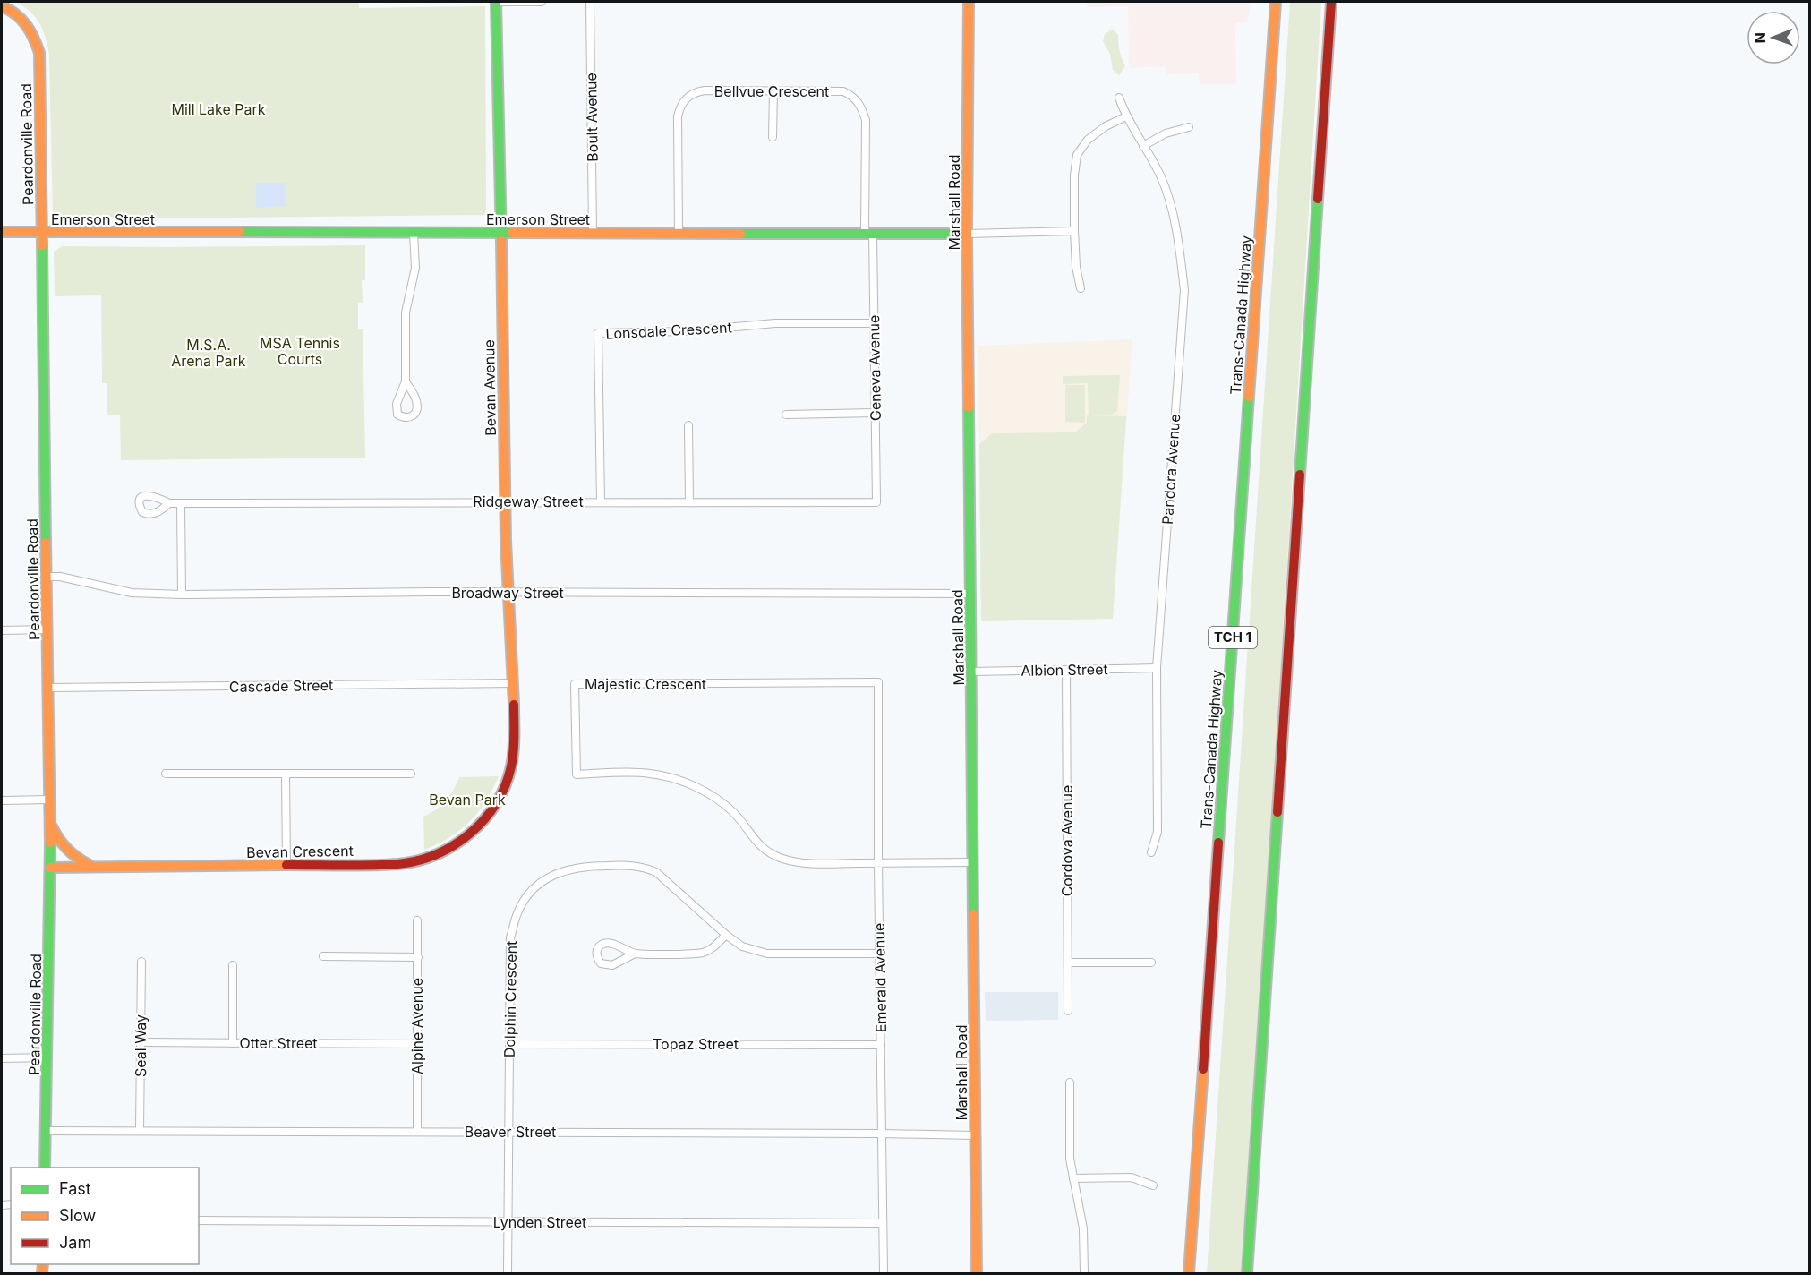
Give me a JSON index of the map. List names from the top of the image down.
{
  "streets": {
    "main road": [
      "Peardonville Road",
      "Marshall Road",
      "Emerson Street",
      "Trans-Canada Highway",
      "Bevan Avenue",
      "TCH 1",
      "Bevan Crescent"
    ],
    "street": [
      "Bellvue Crescent",
      "Boult Avenue",
      "Lonsdale Crescent",
      "Geneva Avenue",
      "Pandora Avenue",
      "Ridgeway Street",
      "Broadway Street",
      "Albion Street",
      "Majestic Crescent",
      "Cascade Street",
      "Cordova Avenue",
      "Emerald Avenue",
      "Dolphin Crescent",
      "Alpine Avenue",
      "Otter Street",
      "Topaz Street",
      "Seal Way",
      "Beaver Street",
      "Lynden Street"
    ]
  },
  "crossings": [
    ["Bellvue Crescent", "Emerson Street"],
    ["Bellvue Crescent", "Geneva Avenue"],
    ["Boult Avenue", "Emerson Street"],
    ["Peardonville Road", "Emerson Street"],
    ["Peardonville Road", "Broadway Street"],
    ["Peardonville Road", "Cascade Street"],
    ["Peardonville Road", "Bevan Crescent"],
    ["Peardonville Road", "Beaver Street"],
    ["Marshall Road", "Emerson Street"],
    ["Marshall Road", "Broadway Street"],
    ["Marshall Road", "Albion Street"],
    ["Marshall Road", "Majestic Crescent"],
    ["Marshall Road", "Beaver Street"],
    ["Emerson Street", "Geneva Avenue"],
    ["Emerson Street", "Bevan Avenue"],
    ["Lonsdale Crescent", "Geneva Avenue"],
    ["Lonsdale Crescent", "Ridgeway Street"],
    ["Geneva Avenue", "Ridgeway Street"],
    ["Bevan Avenue", "Ridgeway Street"],
    ["Bevan Avenue", "Broadway Street"],
    ["Bevan Avenue", "Cascade Street"],
    ["Bevan Avenue", "Bevan Crescent"],
    ["Pandora Avenue", "Albion Street"],
    ["Albion Street", "Cordova Avenue"],
    ["Majestic Crescent", "Emerald Avenue"],
    ["Emerald Avenue", "Dolphin Crescent"],
    ["Emerald Avenue", "Topaz Street"],
    ["Emerald Avenue", "Beaver Street"],
    ["Emerald Avenue", "Lynden Street"],
    ["Dolphin Crescent", "Topaz Street"],
    ["Dolphin Crescent", "Beaver Street"],
    ["Dolphin Crescent", "Lynden Street"],
    ["Alpine Avenue", "Otter Street"],
    ["Alpine Avenue", "Beaver Street"],
    ["Otter Street", "Seal Way"],
    ["Seal Way", "Beaver Street"]
  ],
  "parks": [
    "Mill Lake Park",
    "MSA Tennis Courts",
    "M.S.A. Arena Park",
    "Bevan Park"
  ],
  "legend": ["Fast", "Slow", "Jam"],
  "north": "left"
}
